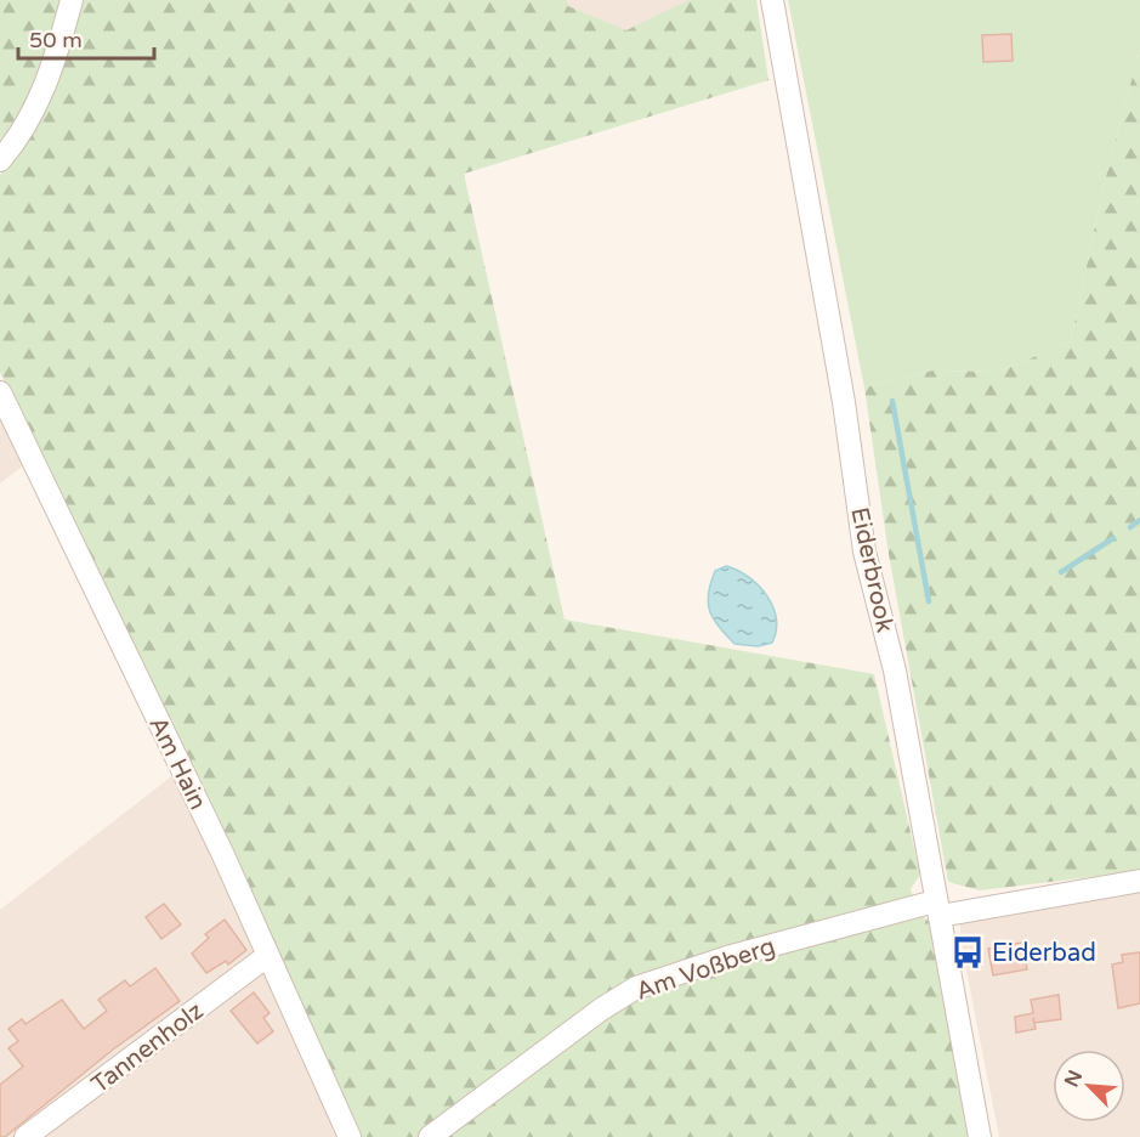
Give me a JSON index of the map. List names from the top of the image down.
{
  "streets": {
    "street": [
      "Eiderbrook",
      "Am Hain",
      "Am Voßberg",
      "Tannenholz"
    ]
  },
  "crossings": [
    ["Eiderbrook", "Am Voßberg"],
    ["Am Hain", "Tannenholz"]
  ],
  "places": {
    "bus stop": ["Eiderbad"]
  },
  "scale_bar": "50 m",
  "north": "top left"
}
